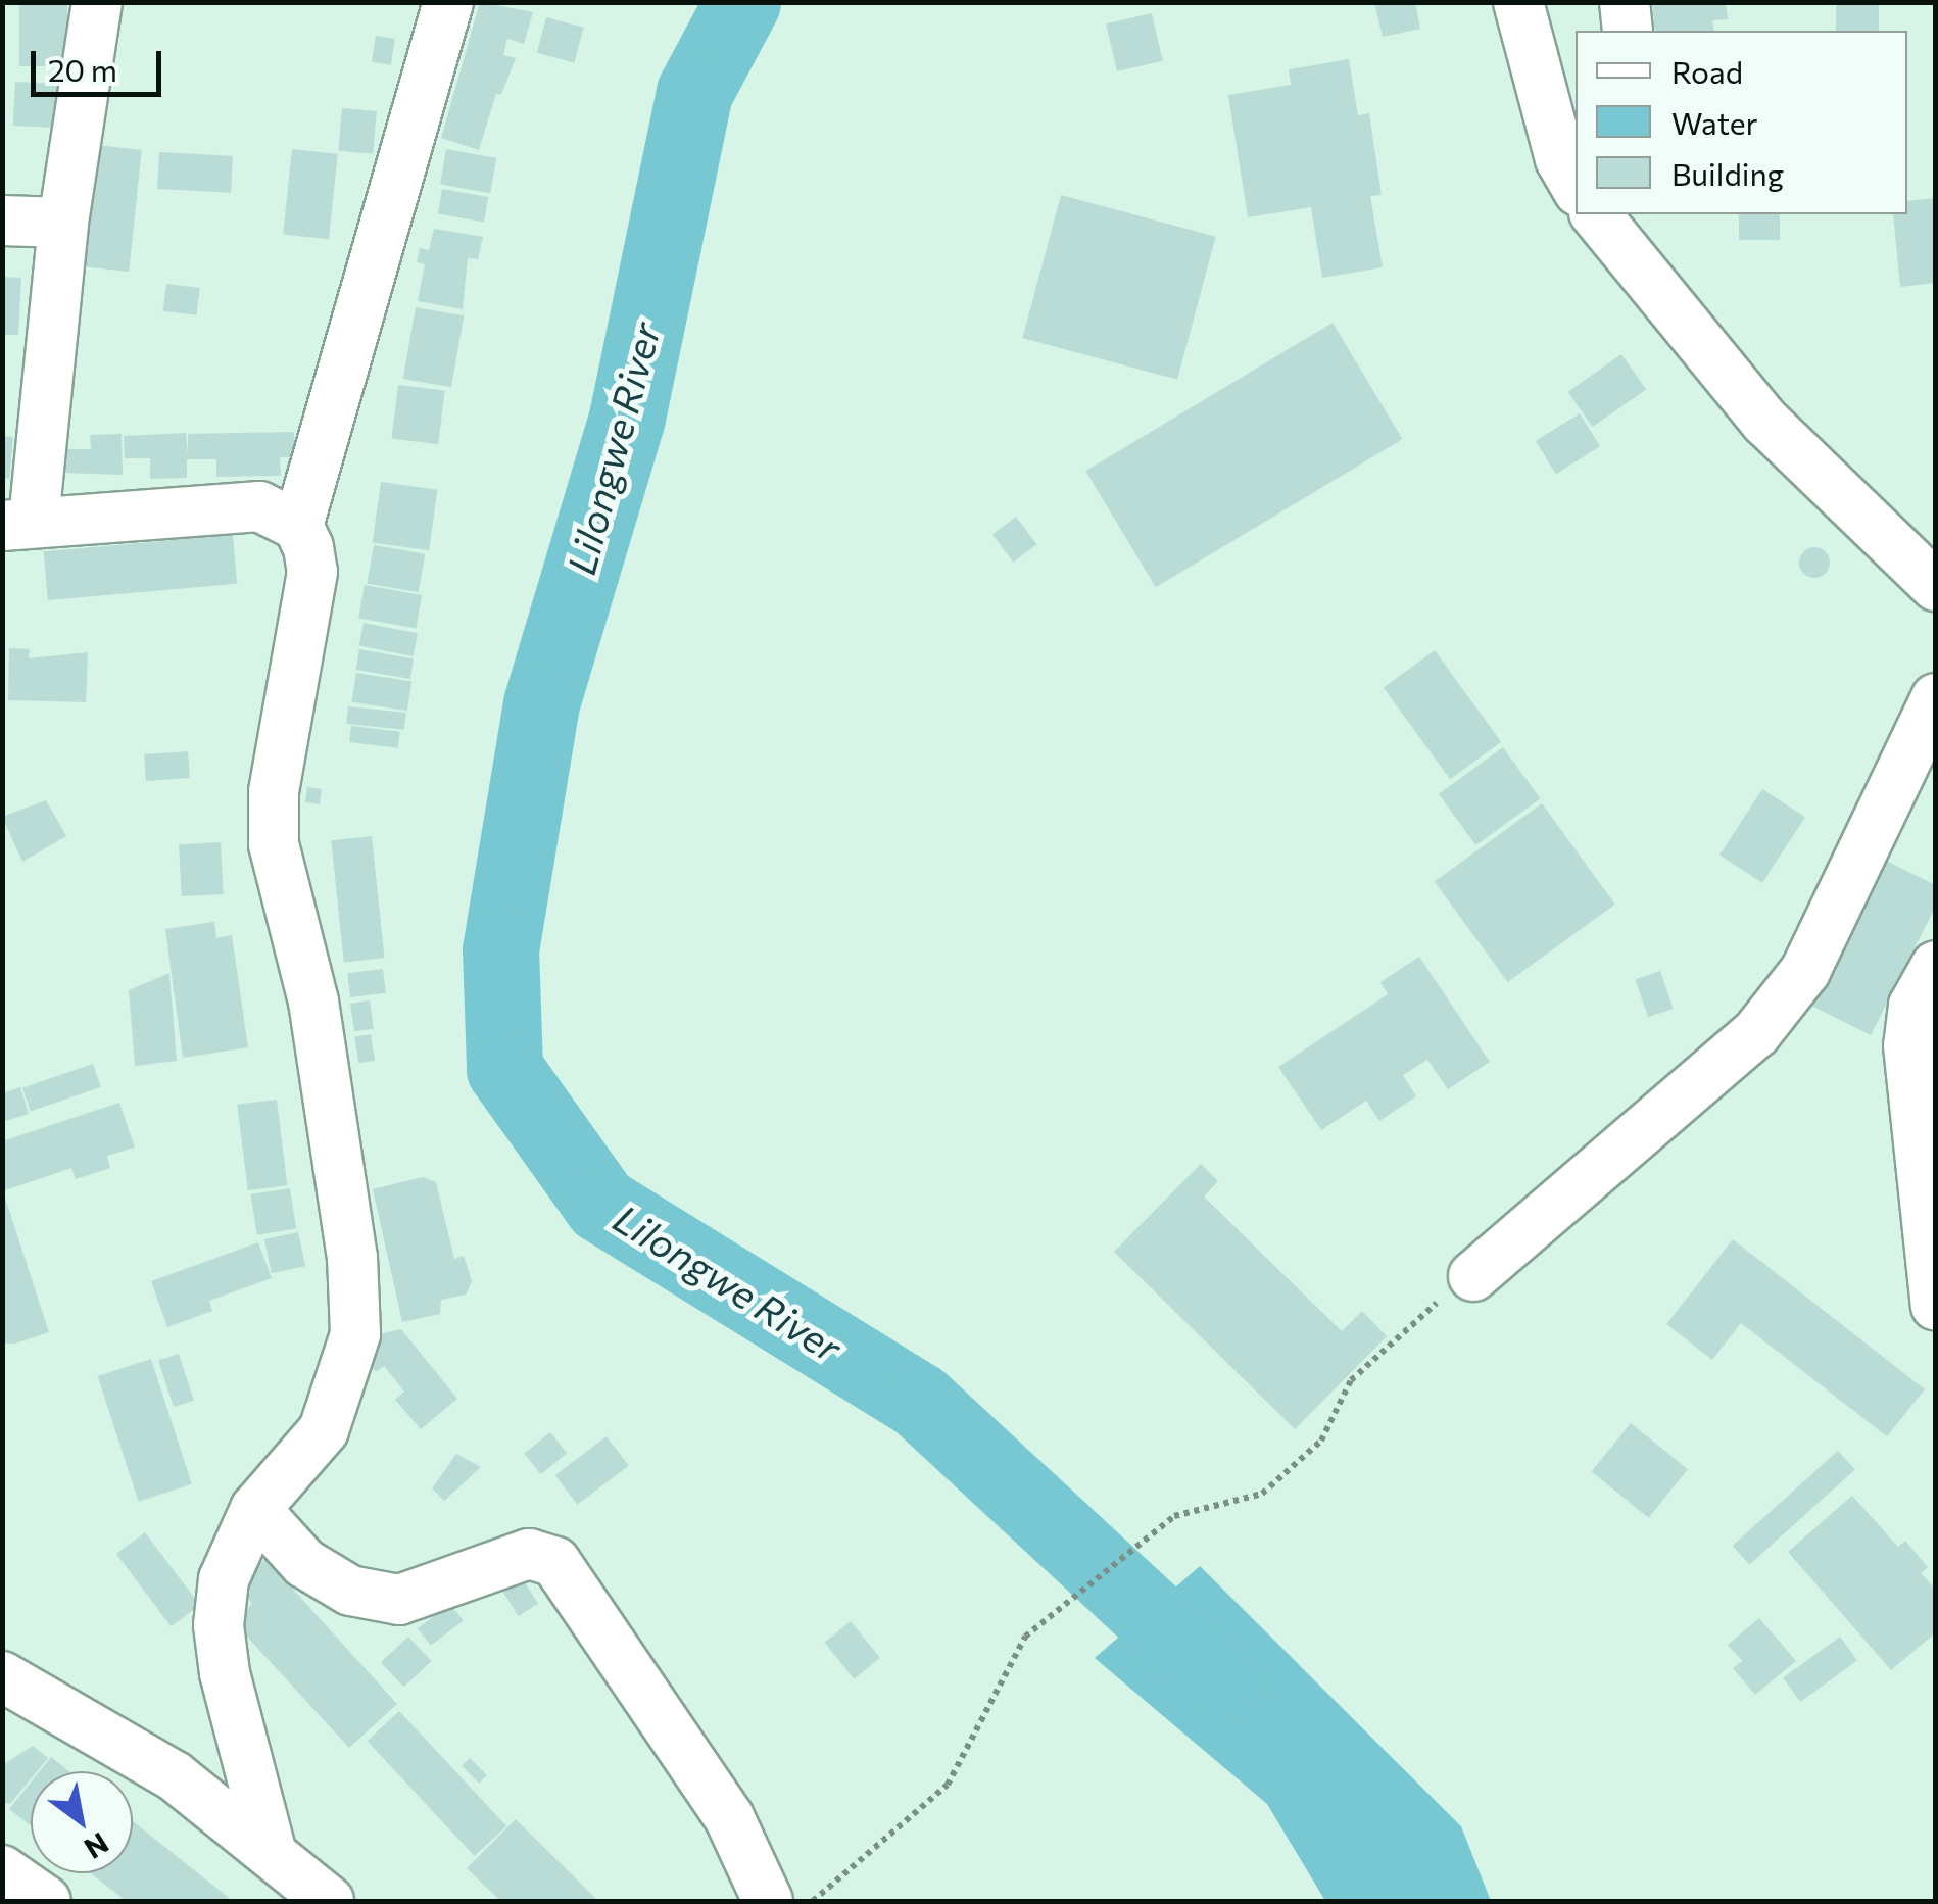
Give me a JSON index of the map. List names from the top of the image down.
{
  "water": ["Lilongwe River"],
  "legend": ["Road", "Water", "Building"],
  "scale_bar": "20 m",
  "north": "bottom right"
}
